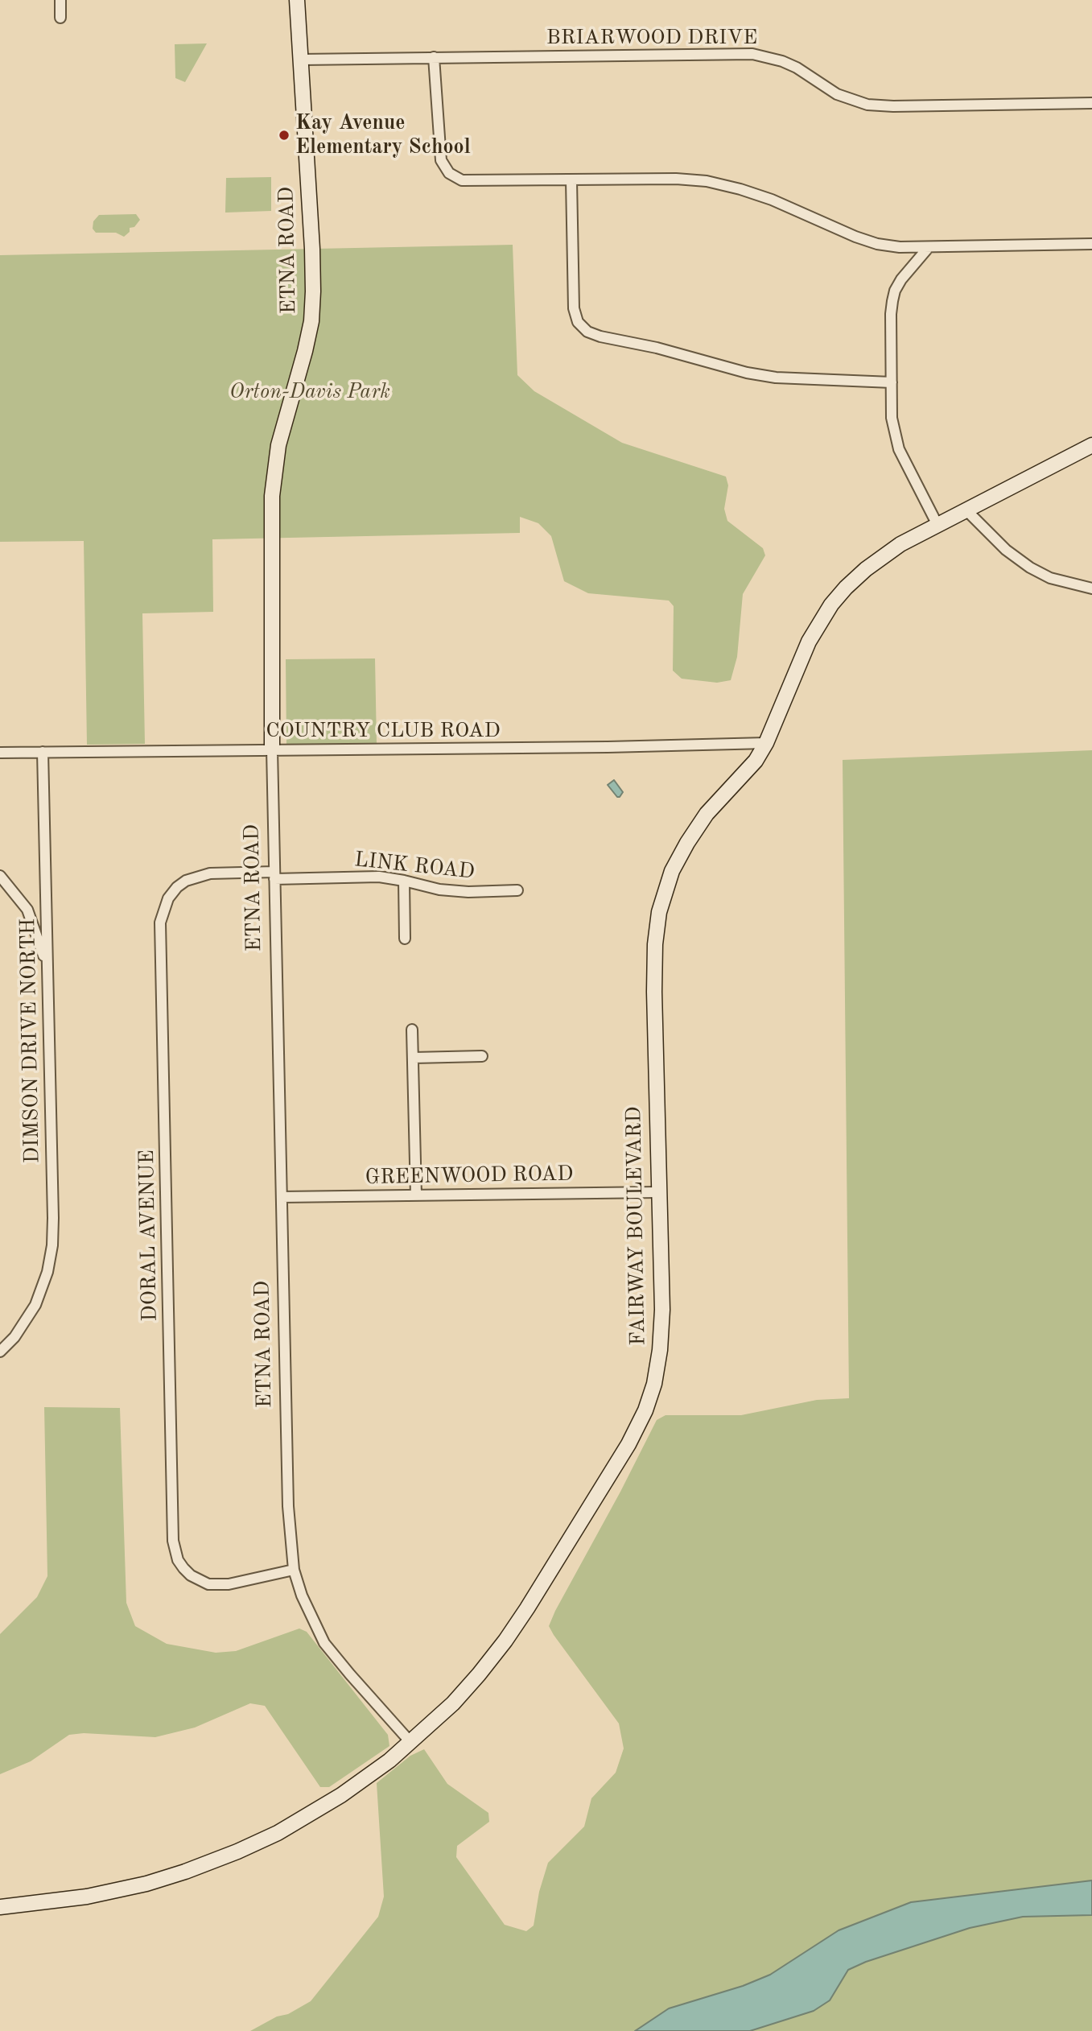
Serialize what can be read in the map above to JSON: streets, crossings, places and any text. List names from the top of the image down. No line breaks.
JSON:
{"streets":{"street":["BRIARWOOD DRIVE","ETNA ROAD","COUNTRY CLUB ROAD","LINK ROAD","DIMSON DRIVE NORTH","GREENWOOD ROAD","FAIRWAY BOULEVARD","DORAL AVENUE"]},"crossings":[["BRIARWOOD DRIVE","ETNA ROAD"],["ETNA ROAD","COUNTRY CLUB ROAD"],["ETNA ROAD","LINK ROAD"],["ETNA ROAD","GREENWOOD ROAD"],["ETNA ROAD","FAIRWAY BOULEVARD"],["ETNA ROAD","DORAL AVENUE"],["COUNTRY CLUB ROAD","DIMSON DRIVE NORTH"],["COUNTRY CLUB ROAD","FAIRWAY BOULEVARD"],["LINK ROAD","DORAL AVENUE"],["GREENWOOD ROAD","FAIRWAY BOULEVARD"]],"parks":["Orton-Davis Park"],"places":["Kay Avenue Elementary School"]}
